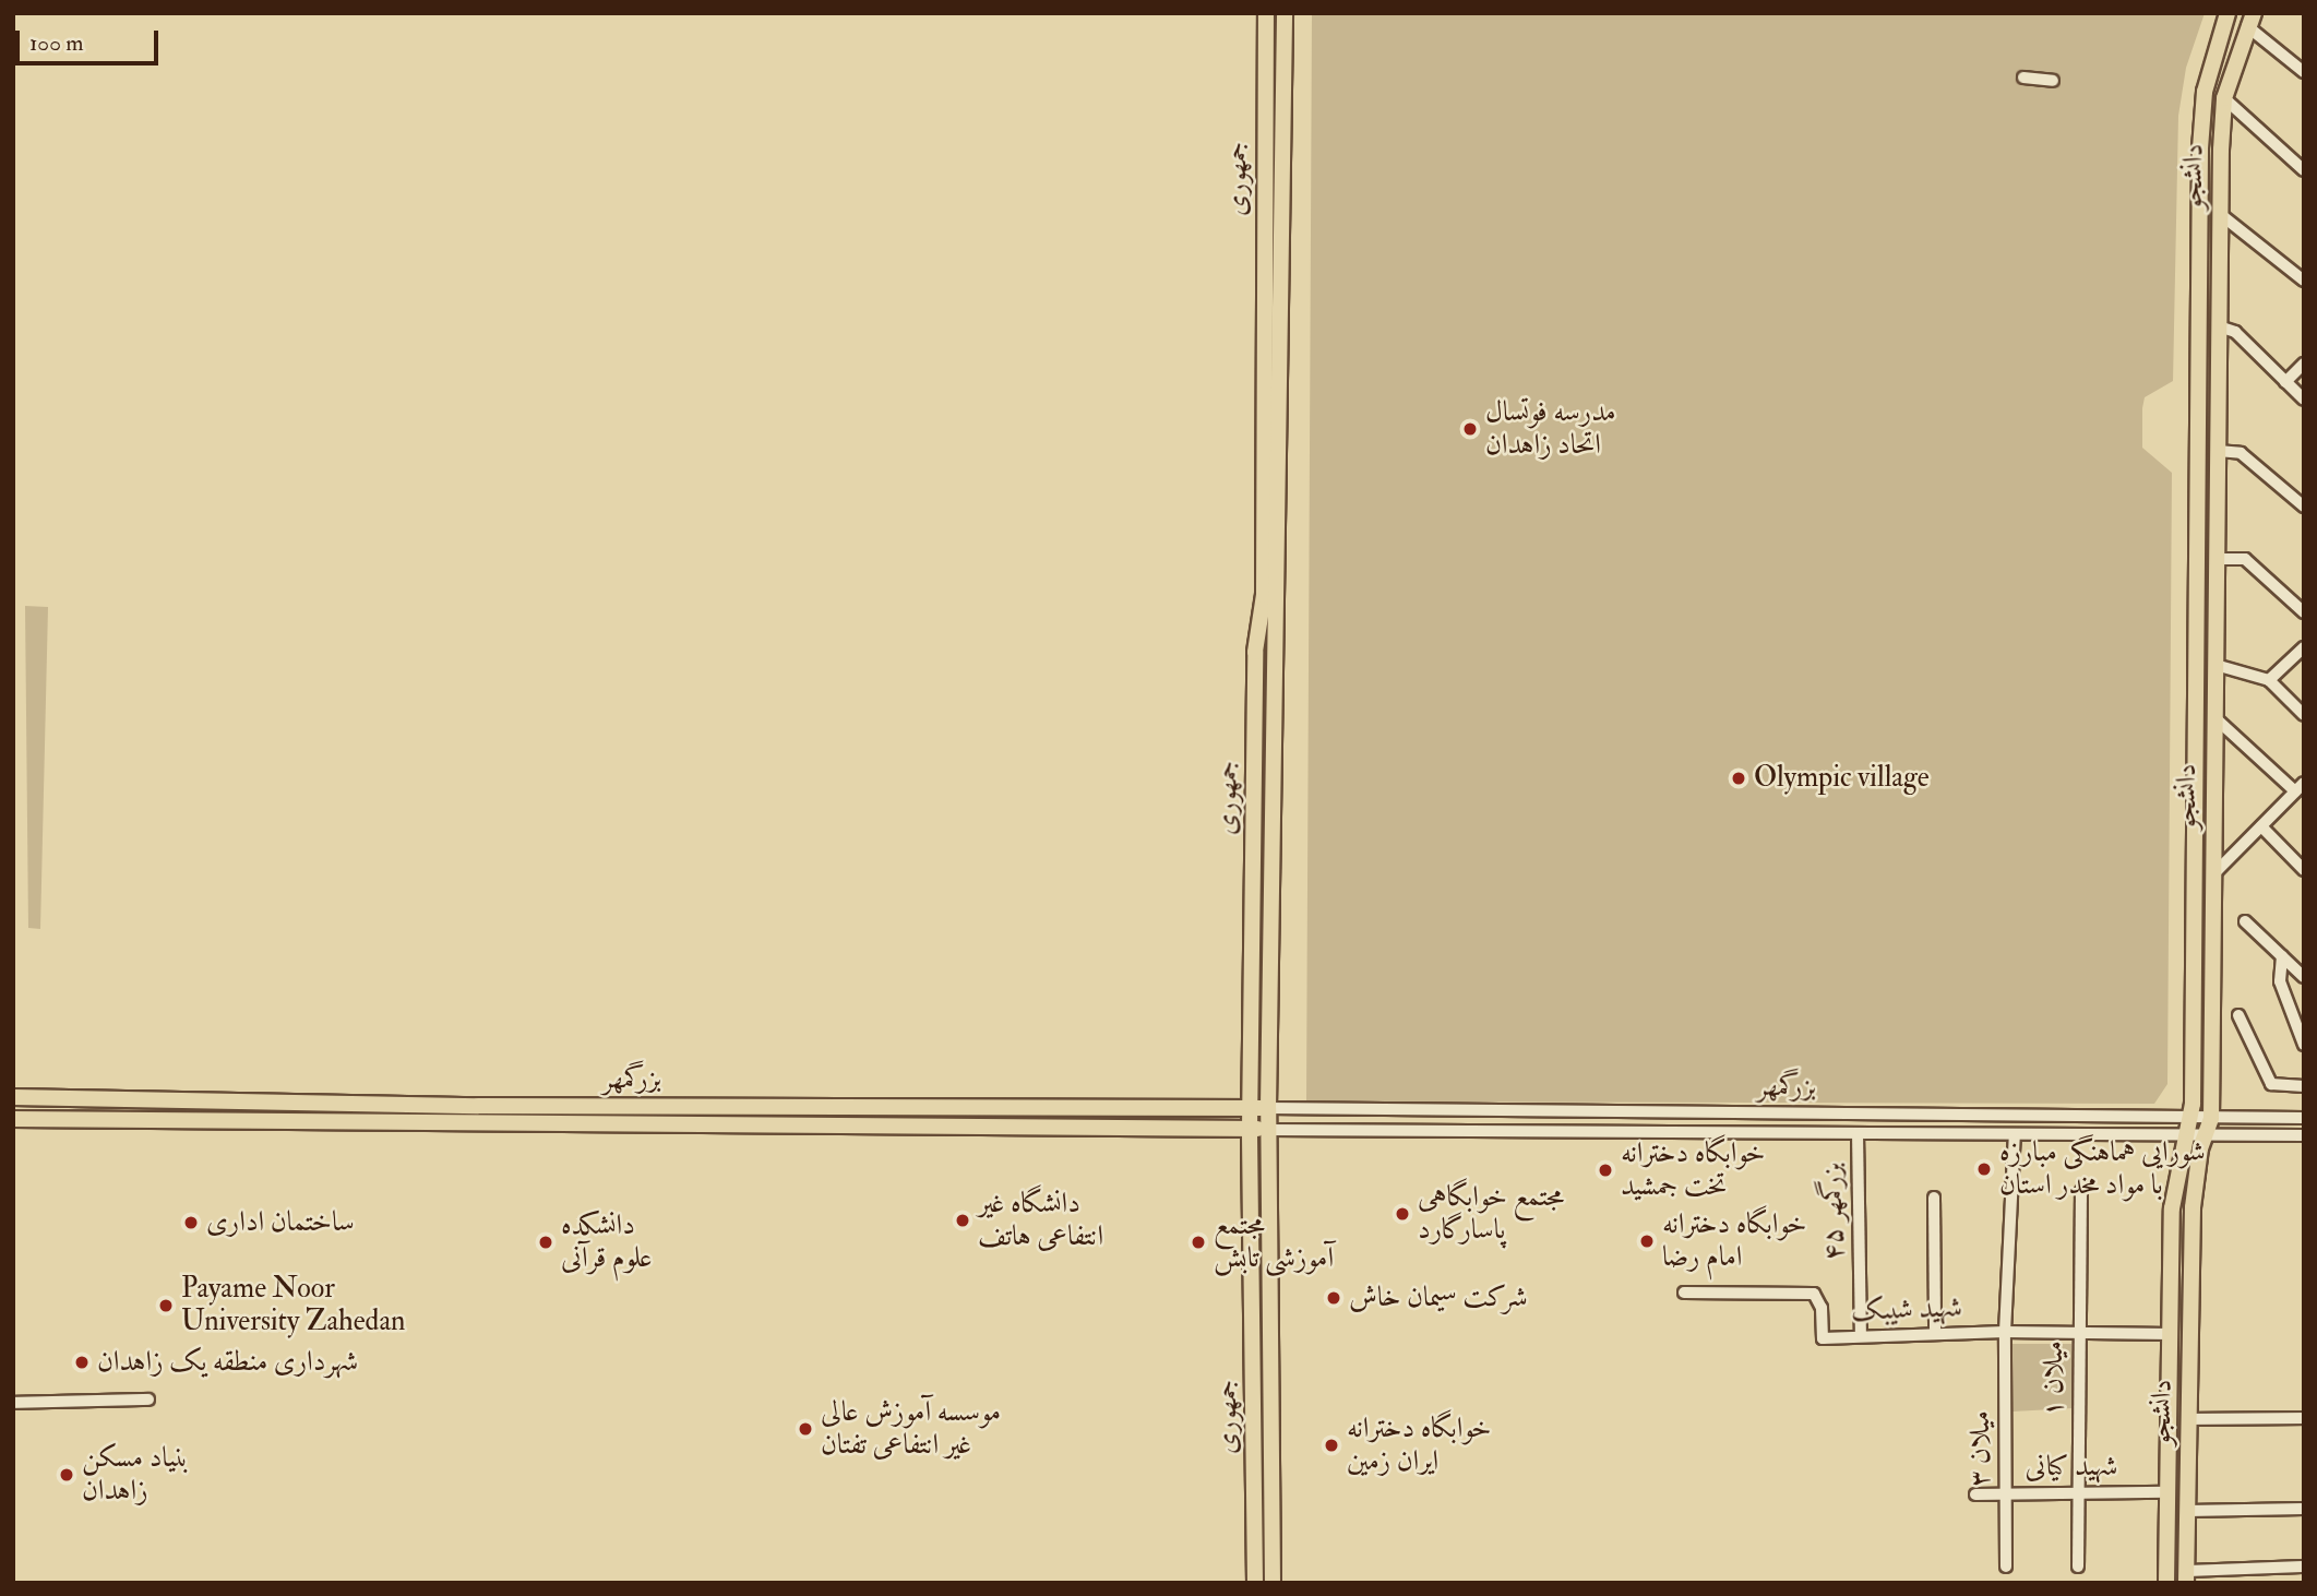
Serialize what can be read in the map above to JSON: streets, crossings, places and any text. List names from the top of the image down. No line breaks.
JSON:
{"streets":{"main road":["دانشجو","جمهوری","بزرگمهر"],"street":["بزرگمهر ۴۵","شهید شیبک","میلان ۱","میلان ۳","شهید کیانی"]},"crossings":[["دانشجو","بزرگمهر"],["دانشجو","شهید شیبک"],["دانشجو","شهید کیانی"],["جمهوری","بزرگمهر"],["بزرگمهر","بزرگمهر ۴۵"],["بزرگمهر","میلان ۳"],["بزرگمهر ۴۵","شهید شیبک"],["شهید شیبک","میلان ۱"],["شهید شیبک","میلان ۳"],["میلان ۱","شهید کیانی"],["میلان ۳","شهید کیانی"]],"places":["مدرسه فوتسال اتحاد زاهدان","Olympic village","شورایی هماهنگی مبارزه با مواد مخدر استان","خوابگاه دخترانه تخت جمشید","مجتمع خوابگاهی پاسارگارد","دانشگاه غیر انتفاعی هاتف","ساختمان اداری","خوابگاه دخترانه امام رضا","دانشکده علوم قرآنی","مجتمع آموزشی تابش","شرکت سیمان خاش","Payame Noor University Zahedan","شهرداری منطقه یک زاهدان","موسسه آموزش عالی غیر انتفاعی تفتان","خوابگاه دخترانه ایران زمین","بنیاد مسکن زاهدان"],"scale_bar":"100 m"}
